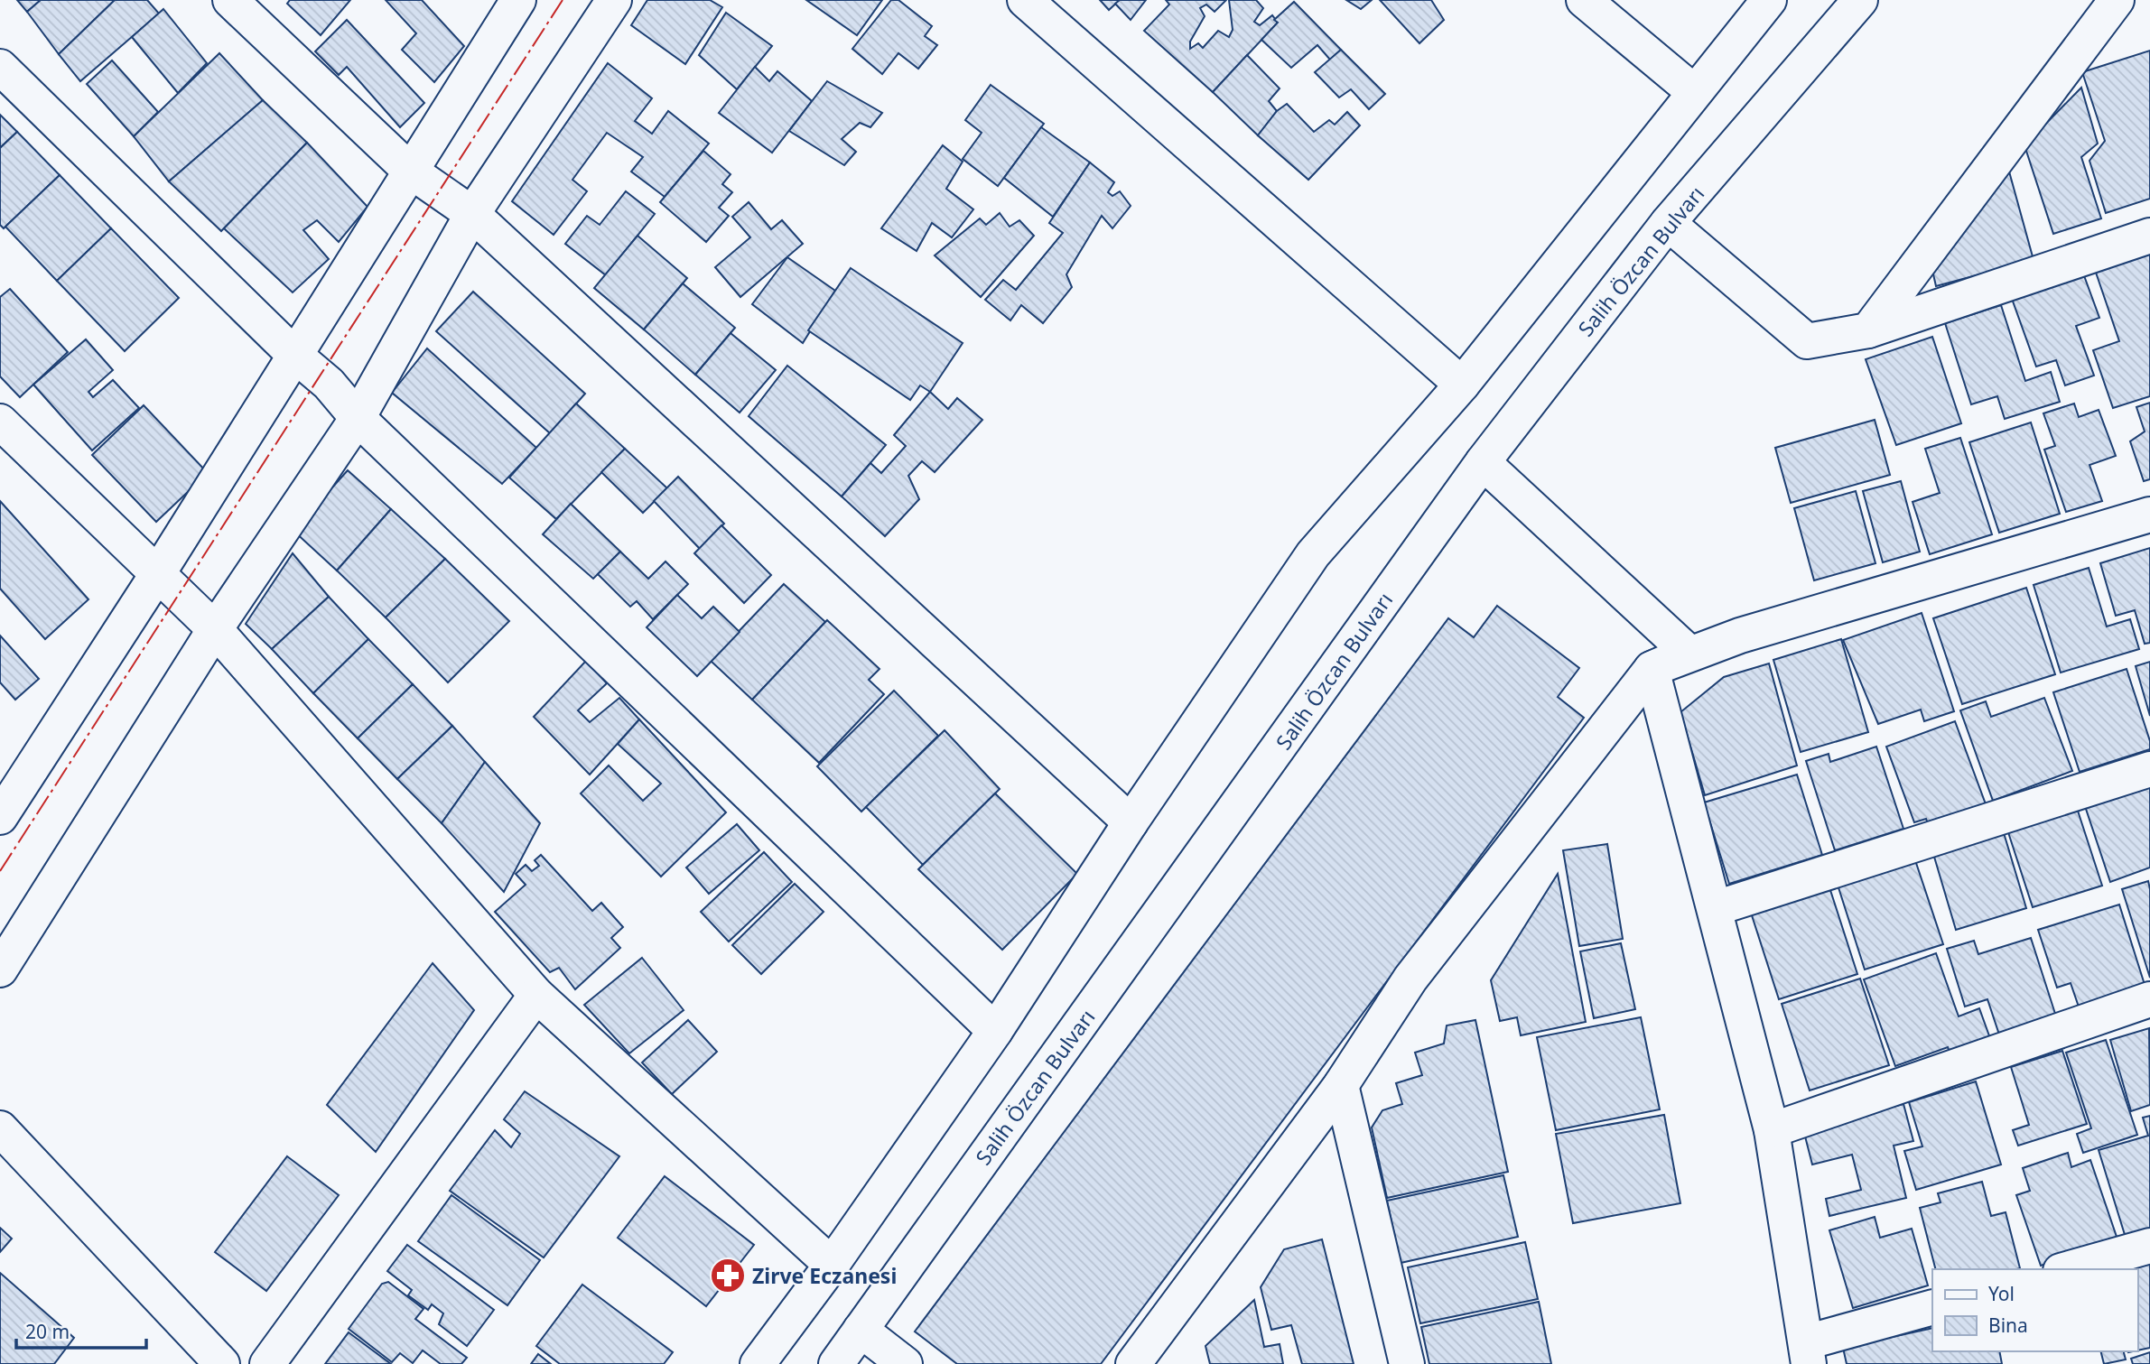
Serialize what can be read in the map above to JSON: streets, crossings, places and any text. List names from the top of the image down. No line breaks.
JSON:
{"streets":{"street":["Salih Özcan Bulvarı"]},"places":{"pharmacy":["Zirve Eczanesi"]},"legend":["Yol","Bina"],"scale_bar":"20 m"}
